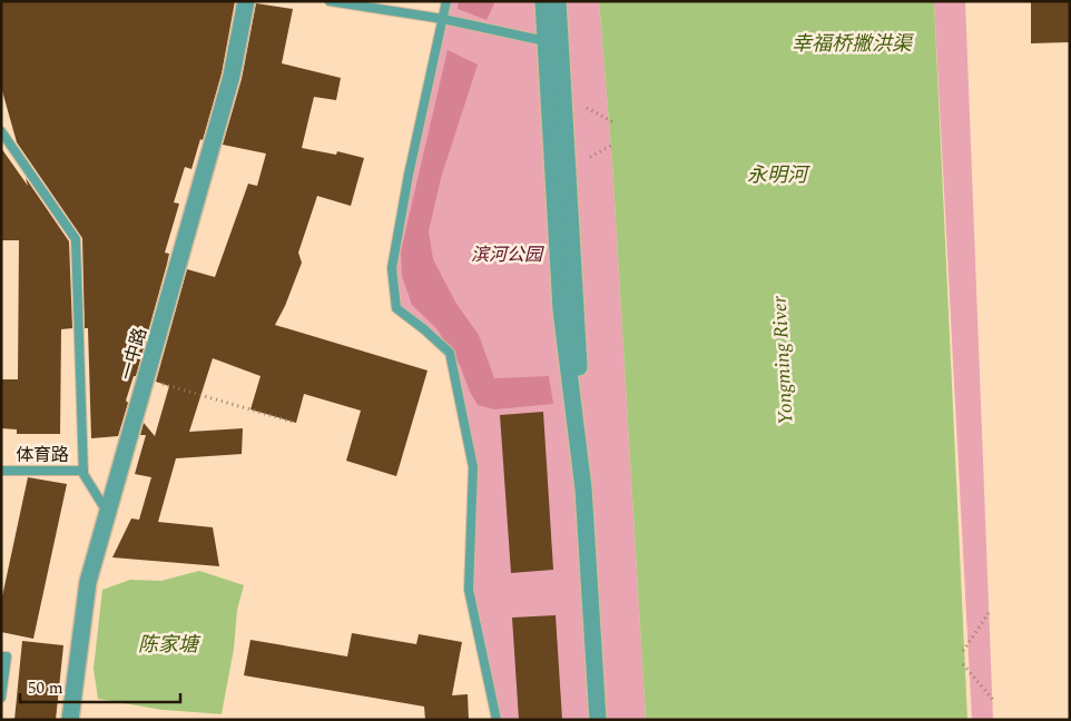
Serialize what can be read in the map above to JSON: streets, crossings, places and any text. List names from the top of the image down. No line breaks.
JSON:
{"streets":{"street":["一中路"],"lane":["体育路"]},"water":["幸福桥撇洪渠","永明河","Yongming River","陈家塘"],"parks":["滨河公园"],"scale_bar":"50 m"}
